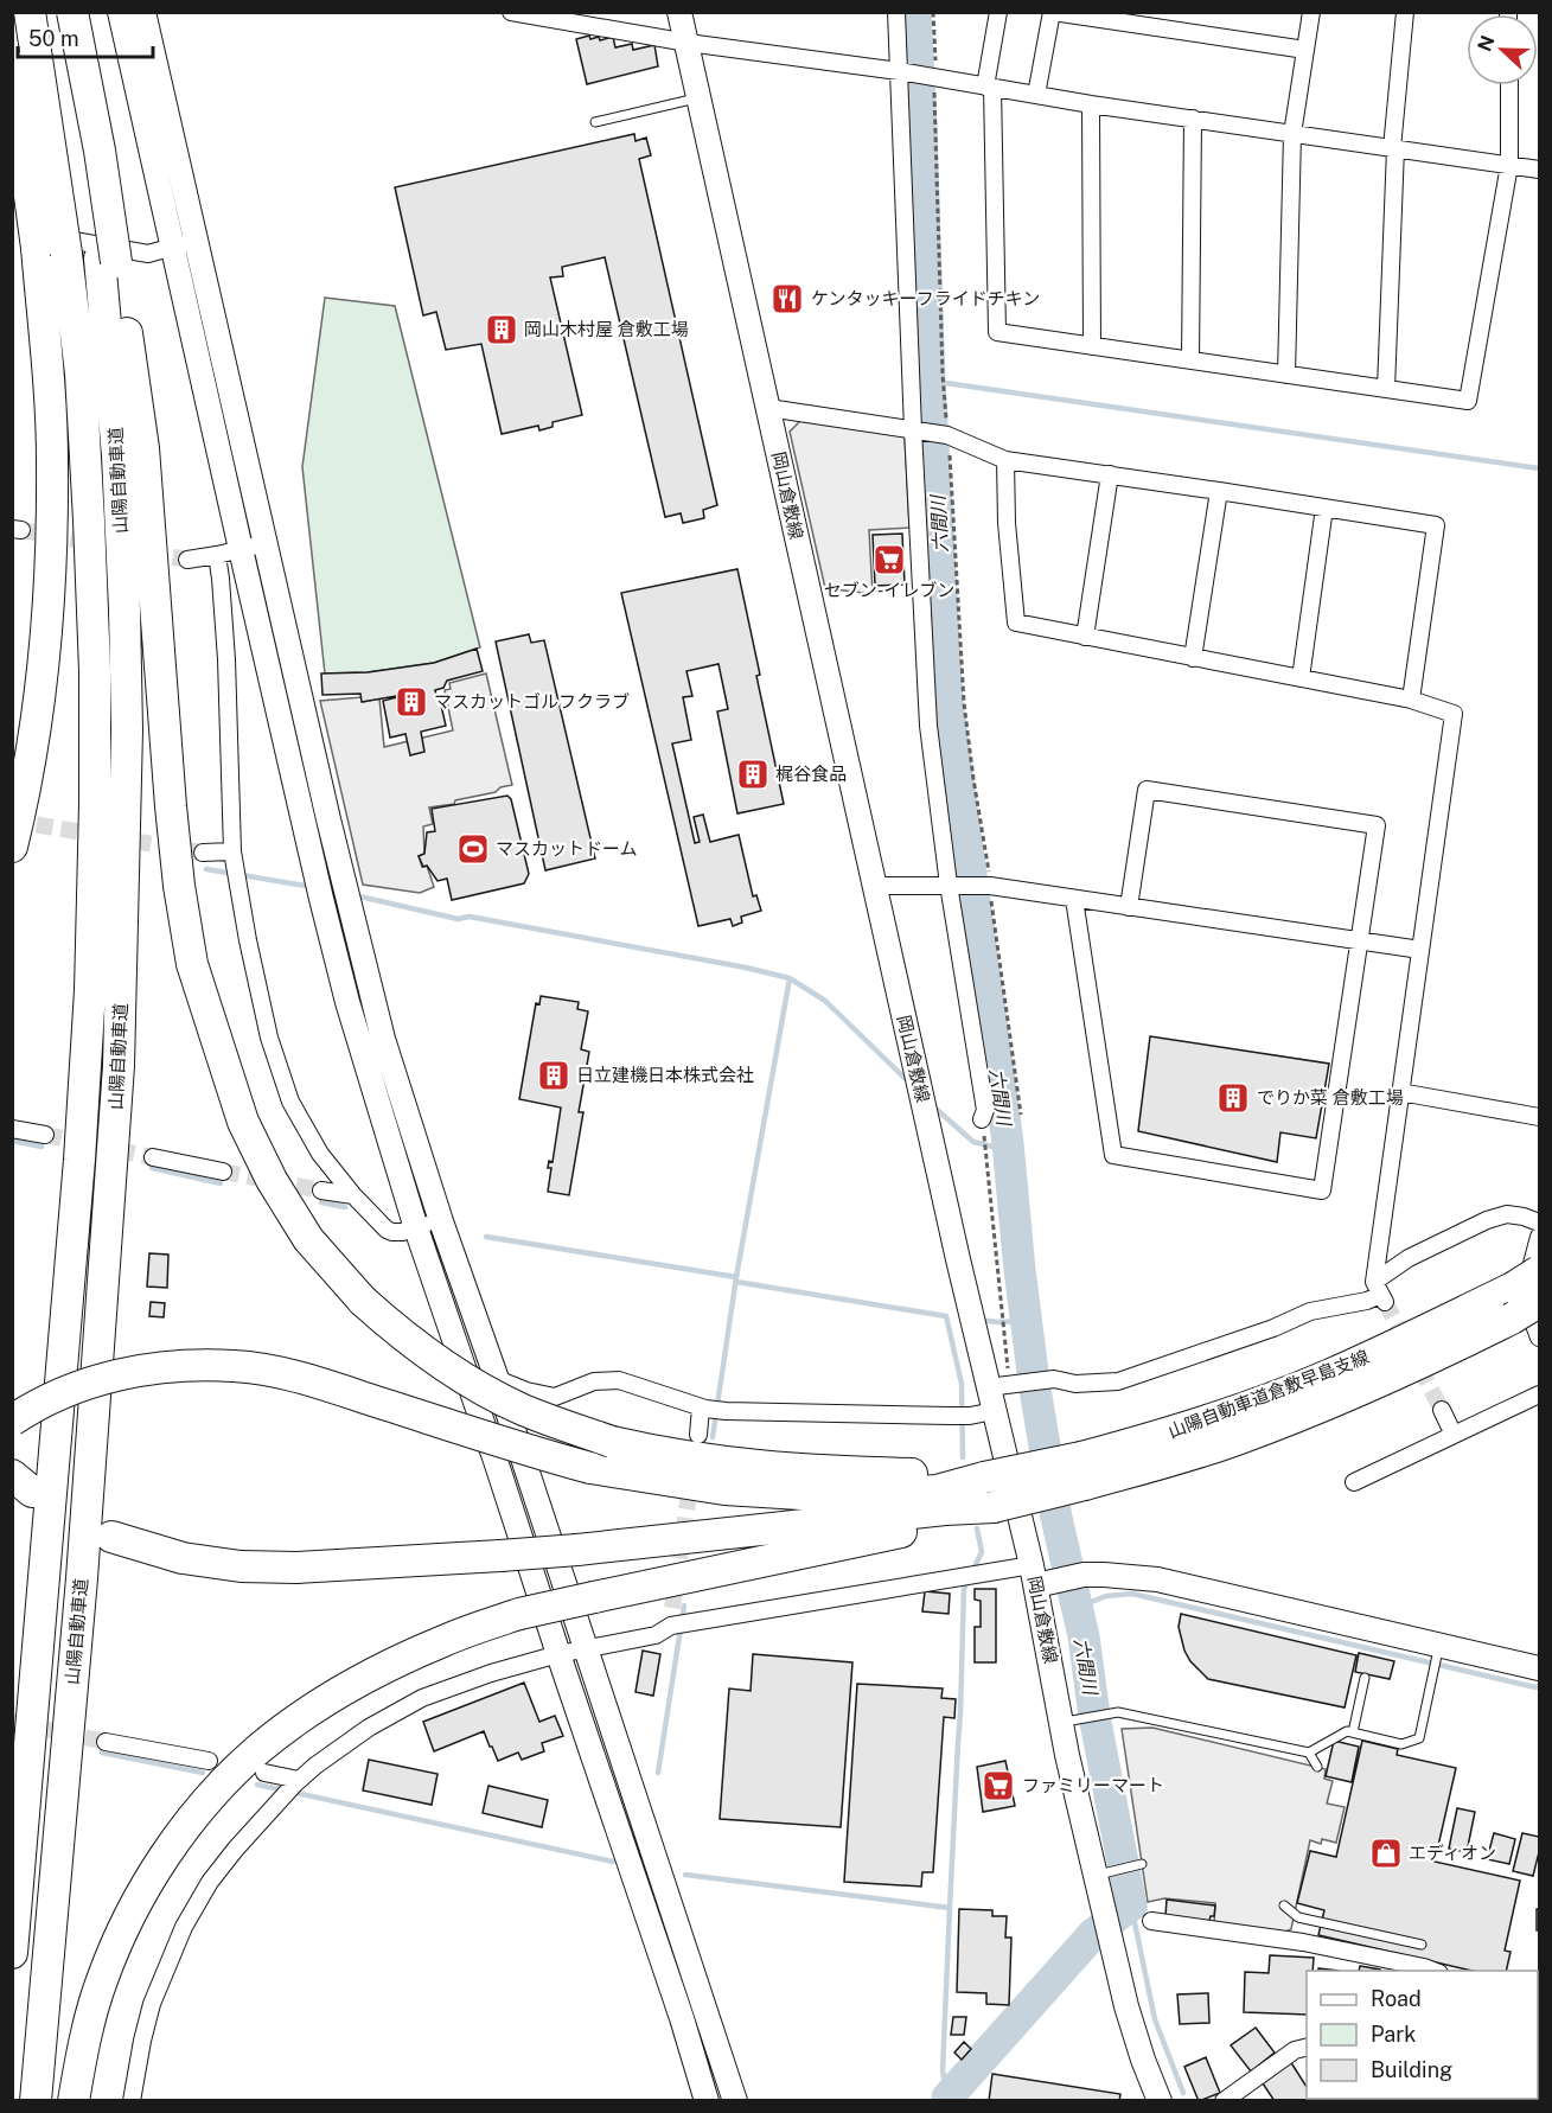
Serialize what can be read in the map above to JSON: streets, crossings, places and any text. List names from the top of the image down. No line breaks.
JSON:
{"streets":{"highway":["山陽自動車道","山陽自動車道倉敷早島支線"],"street":["岡山倉敷線"]},"water":["六間川"],"places":{"restaurant":["ケンタッキーフライドチキン"],"building":["岡山木村屋 倉敷工場","マスカットゴルフクラブ","梶谷食品","日立建機日本株式会社","でりか菜 倉敷工場"],"supermarket":["セブン-イレブン","ファミリーマート"],"sports":["マスカットドーム"],"shop":["エディオン"]},"legend":["Road","Park","Building"],"scale_bar":"50 m","north":"left"}
